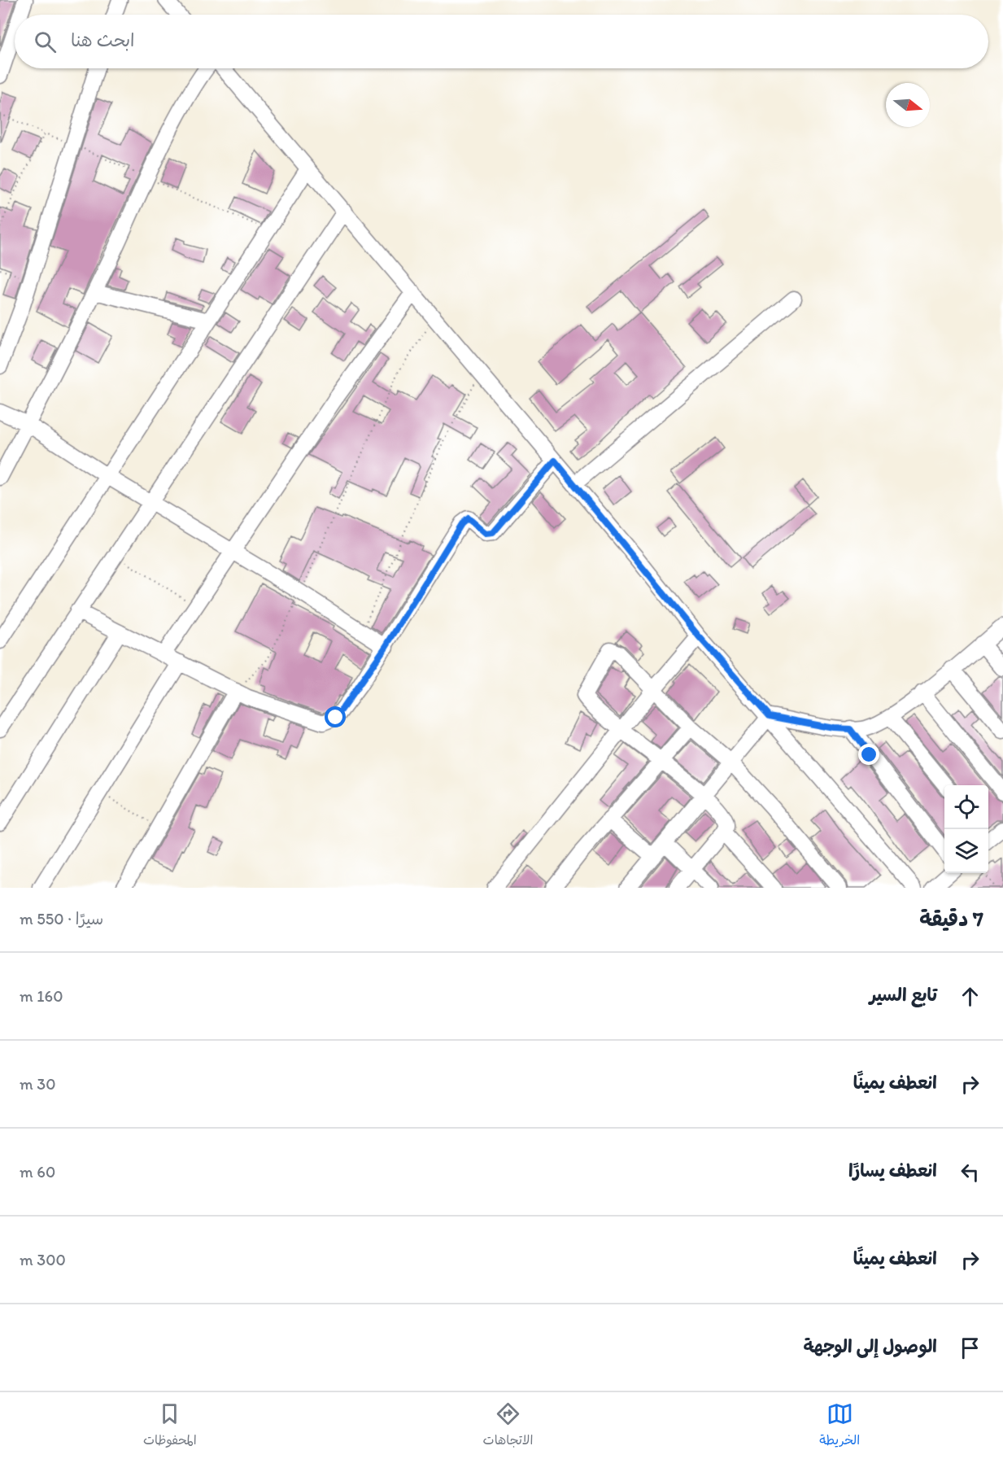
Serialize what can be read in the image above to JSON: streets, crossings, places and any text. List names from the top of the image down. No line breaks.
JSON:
{"north":"right","page":{"search":"ابحث هنا","heading":["7 دقيقة","سيرًا · 550 m"],"list":[["تابع السير","160 m"],["انعطف يمينًا","30 m"],["انعطف يسارًا","60 m"],["انعطف يمينًا","300 m"],"الوصول إلى الوجهة"],"nav":["الخريطة","الاتجاهات","المحفوظات"]}}
